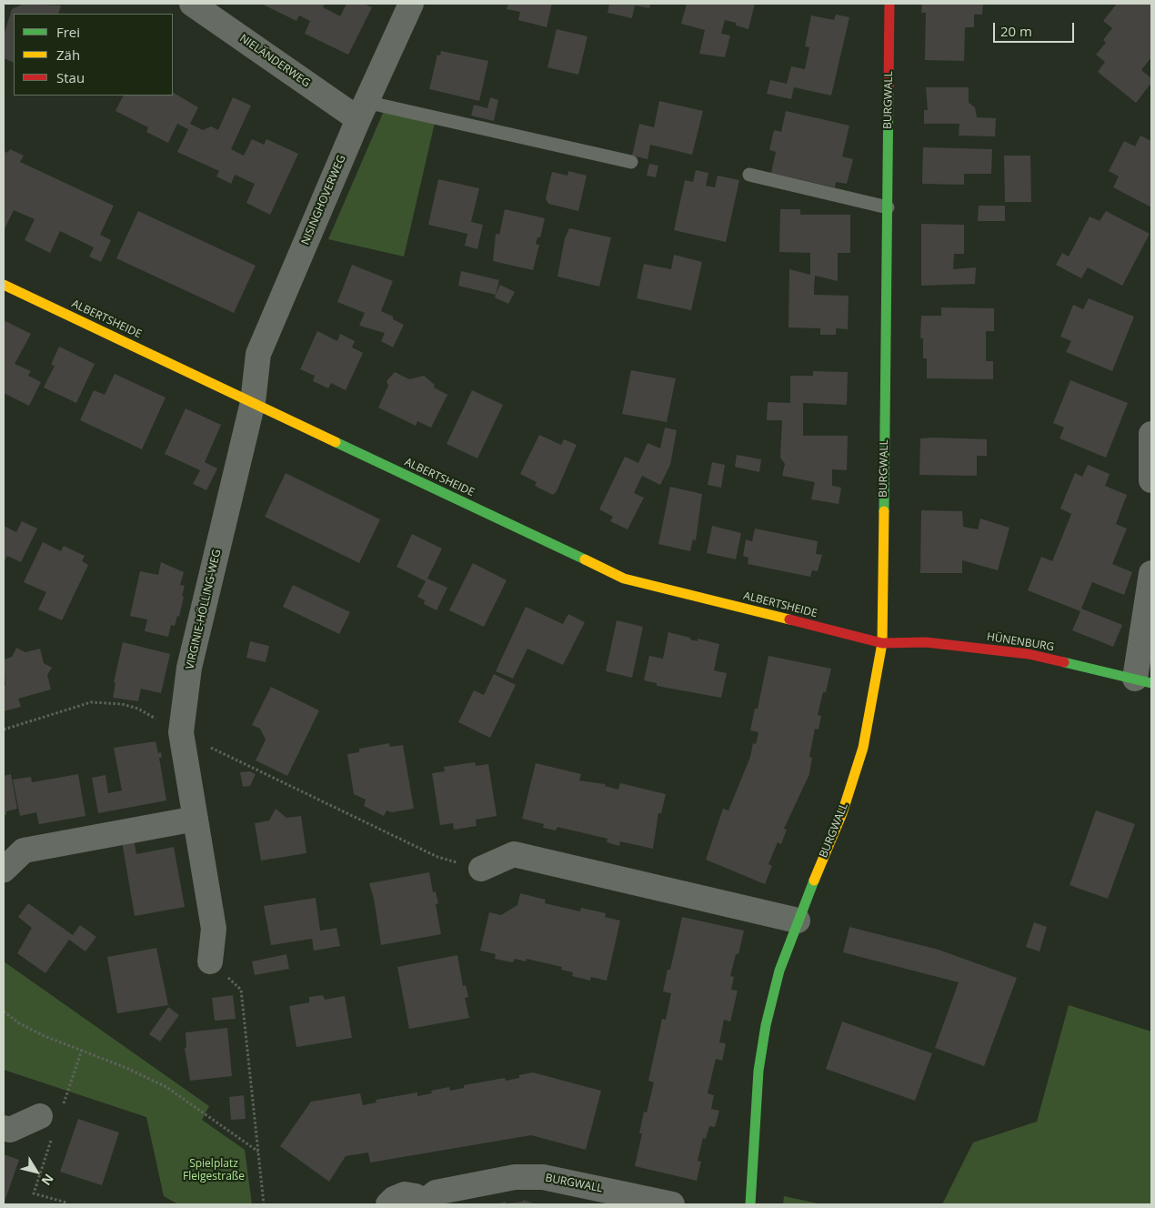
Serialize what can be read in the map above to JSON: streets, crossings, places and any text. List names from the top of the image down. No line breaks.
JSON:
{"streets":{"street":["NIELÄNDERWEG","BURGWALL","NISINGHOVERWEG","ALBERTSHEIDE","VIRGINIE-HÖLLING-WEG","HÜNENBURG"]},"crossings":[["NIELÄNDERWEG","NISINGHOVERWEG"],["BURGWALL","ALBERTSHEIDE"],["BURGWALL","HÜNENBURG"],["NISINGHOVERWEG","ALBERTSHEIDE"],["NISINGHOVERWEG","VIRGINIE-HÖLLING-WEG"],["ALBERTSHEIDE","VIRGINIE-HÖLLING-WEG"],["ALBERTSHEIDE","HÜNENBURG"]],"parks":["Spielplatz Fleigestraße"],"legend":["Frei","Zäh","Stau"],"scale_bar":"20 m","north":"bottom right"}
